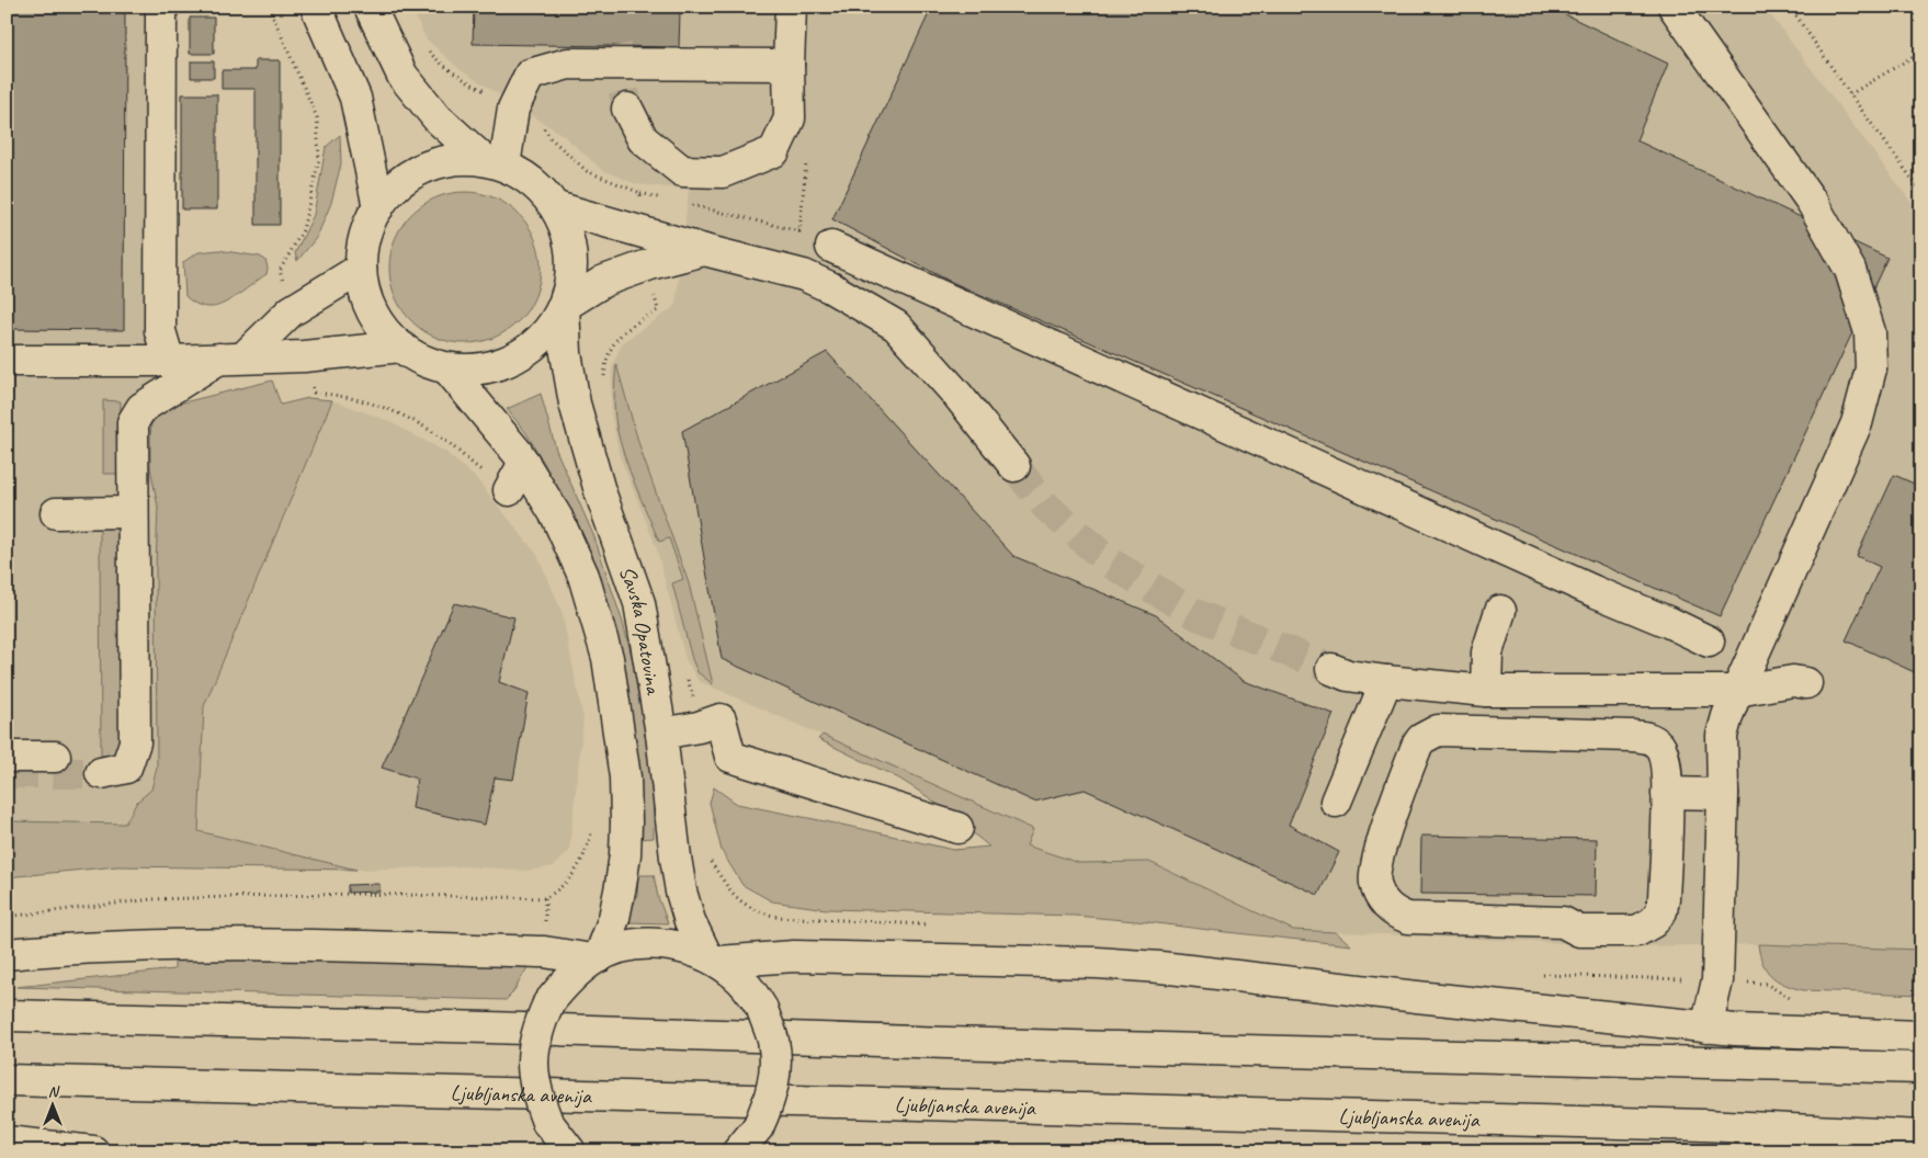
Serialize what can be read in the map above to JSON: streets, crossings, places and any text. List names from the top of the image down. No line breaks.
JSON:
{"streets":{"main road":["Savska Opatovina","Ljubljanska avenija"]},"north":"top"}
